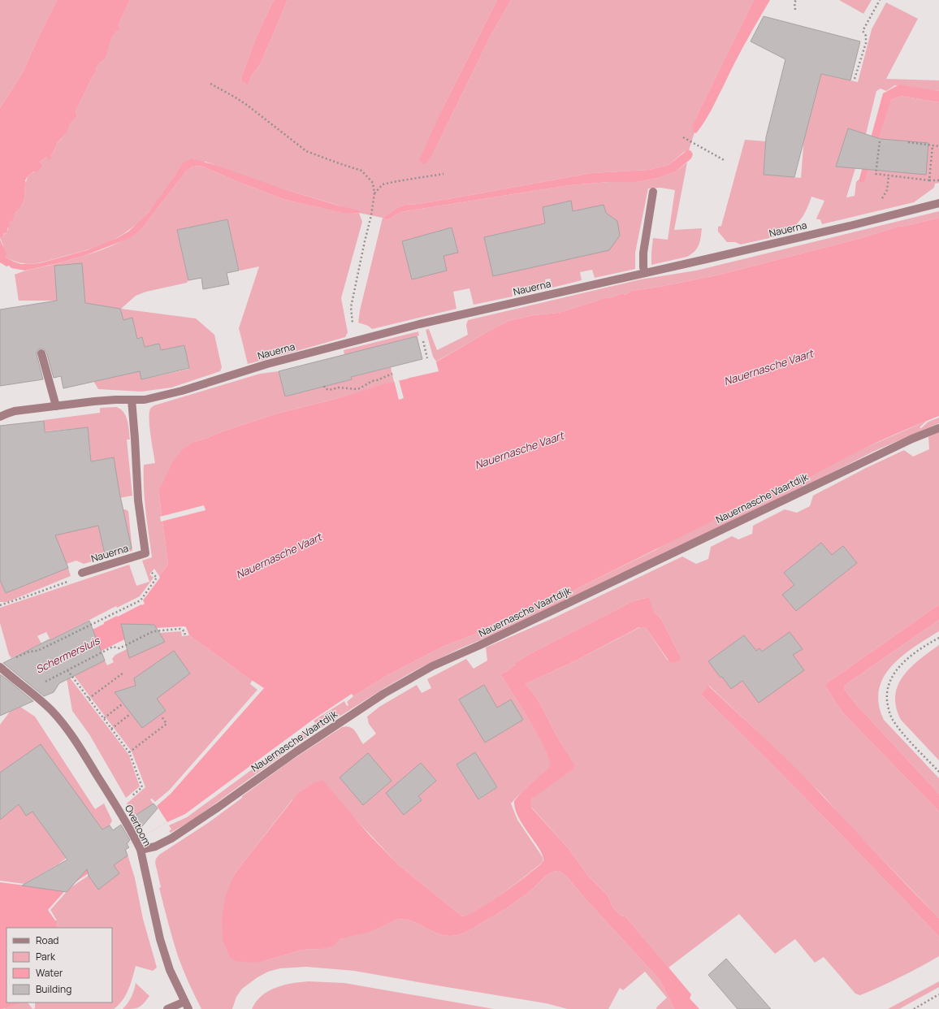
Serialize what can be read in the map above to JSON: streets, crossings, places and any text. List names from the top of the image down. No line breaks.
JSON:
{"streets":{"street":["Nauerna","Nauernasche Vaartdijk","Overtoom"]},"crossings":[["Nauernasche Vaartdijk","Overtoom"]],"water":["Nauernasche Vaart","Schermersluis"],"legend":["Road","Park","Water","Building"]}
